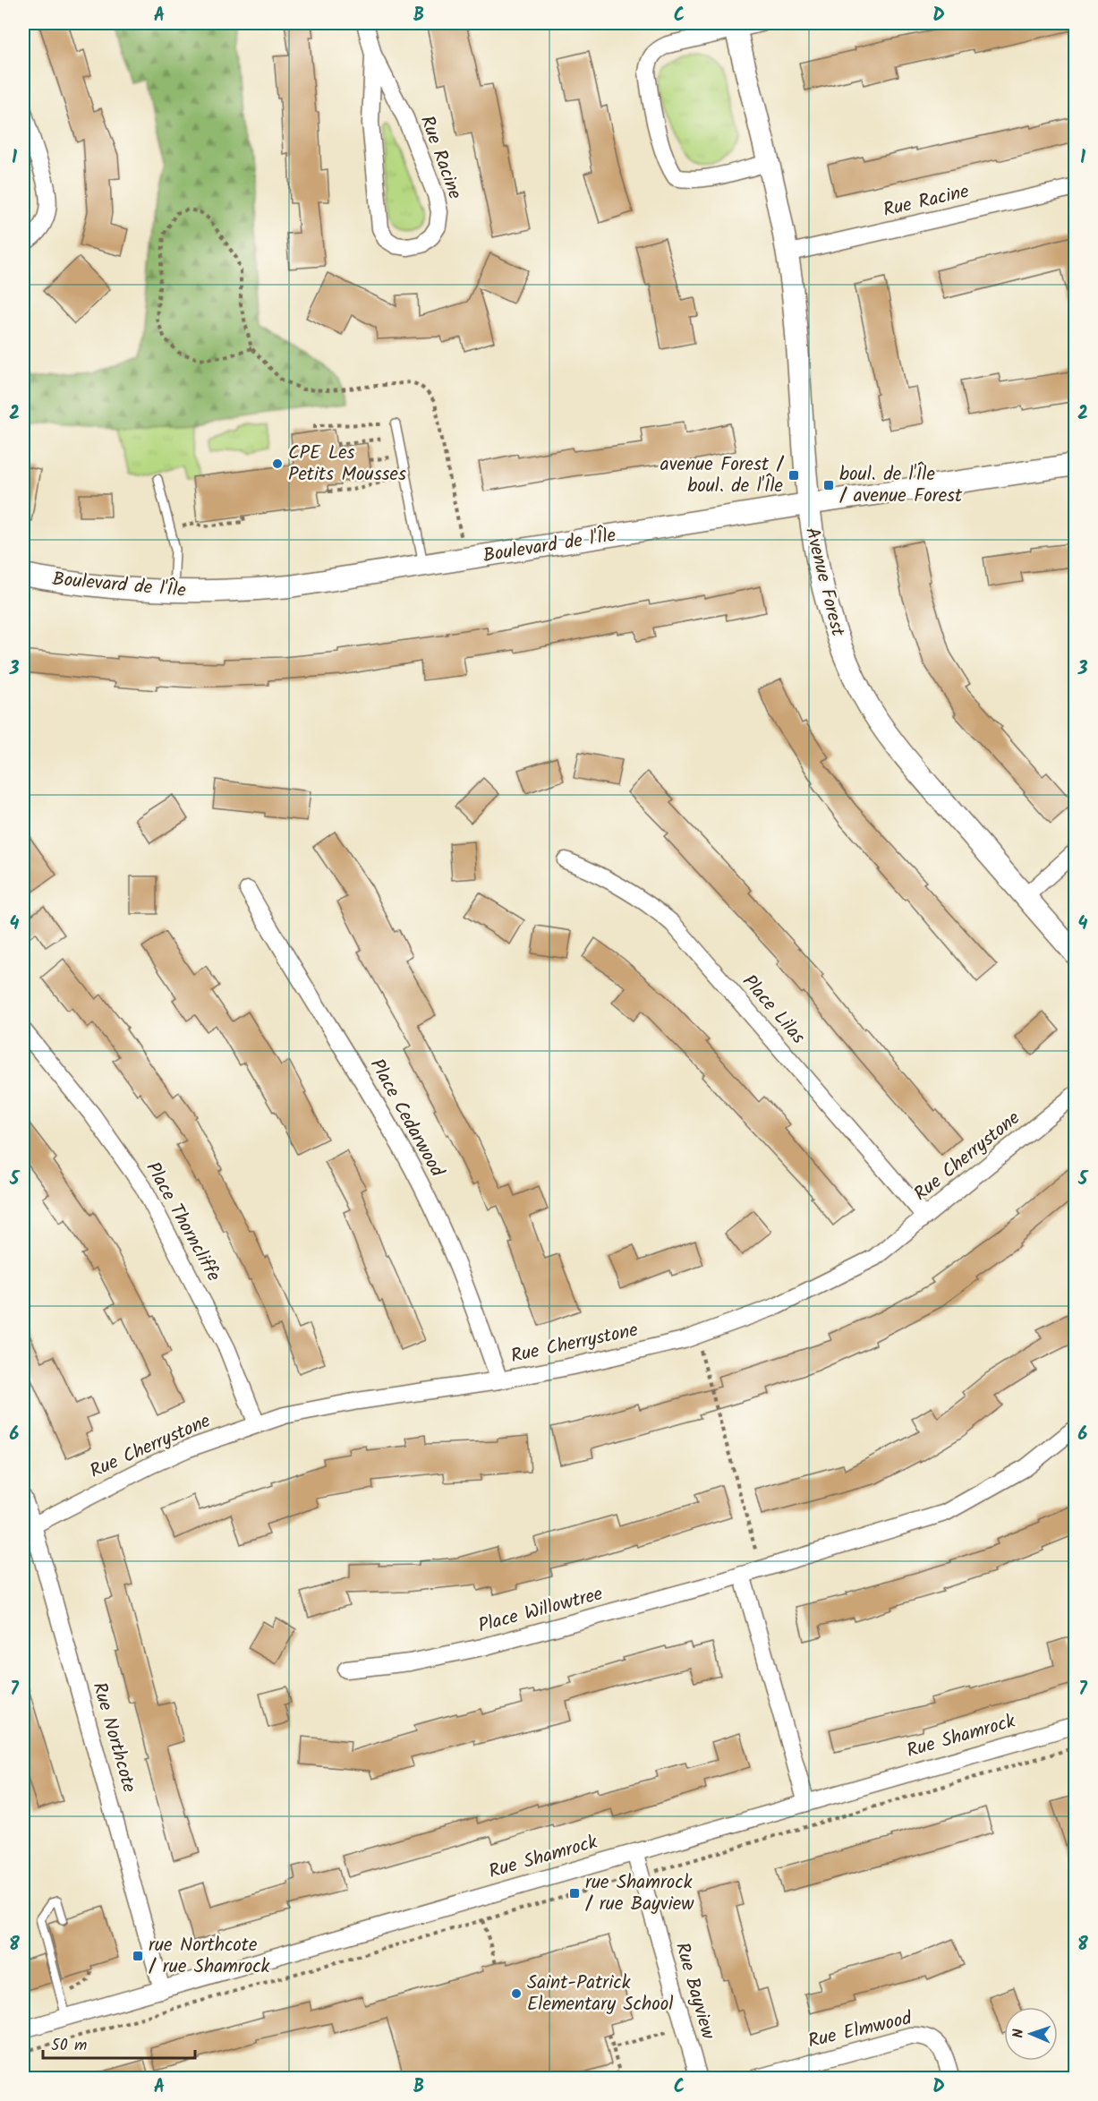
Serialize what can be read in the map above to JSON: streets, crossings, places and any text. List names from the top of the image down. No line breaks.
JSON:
{"streets":{"street":["Rue Racine","Boulevard de l'Île","Avenue Forest","Place Lilas","Place Cedarwood","Rue Cherrystone","Place Thorncliffe","Place Willowtree","Rue Shamrock","Rue Northcote","Rue Bayview","Rue Elmwood"]},"crossings":[["Rue Racine","Avenue Forest"],["Boulevard de l'Île","Avenue Forest"],["Place Lilas","Rue Cherrystone"],["Place Cedarwood","Rue Cherrystone"],["Rue Cherrystone","Place Thorncliffe"],["Rue Cherrystone","Rue Northcote"],["Rue Shamrock","Rue Northcote"],["Rue Shamrock","Rue Bayview"]],"places":{"other":["CPE Les Petits Mousses","Saint-Patrick Elementary School"],"transit":["avenue Forest / boul. de l'Île","boul. de l'Île / avenue Forest","rue Shamrock / rue Bayview","rue Northcote / rue Shamrock"]},"scale_bar":"50 m","north":"left","grid":{"columns":["A","B","C","D"],"rows":["1","2","3","4","5","6","7","8"]}}
